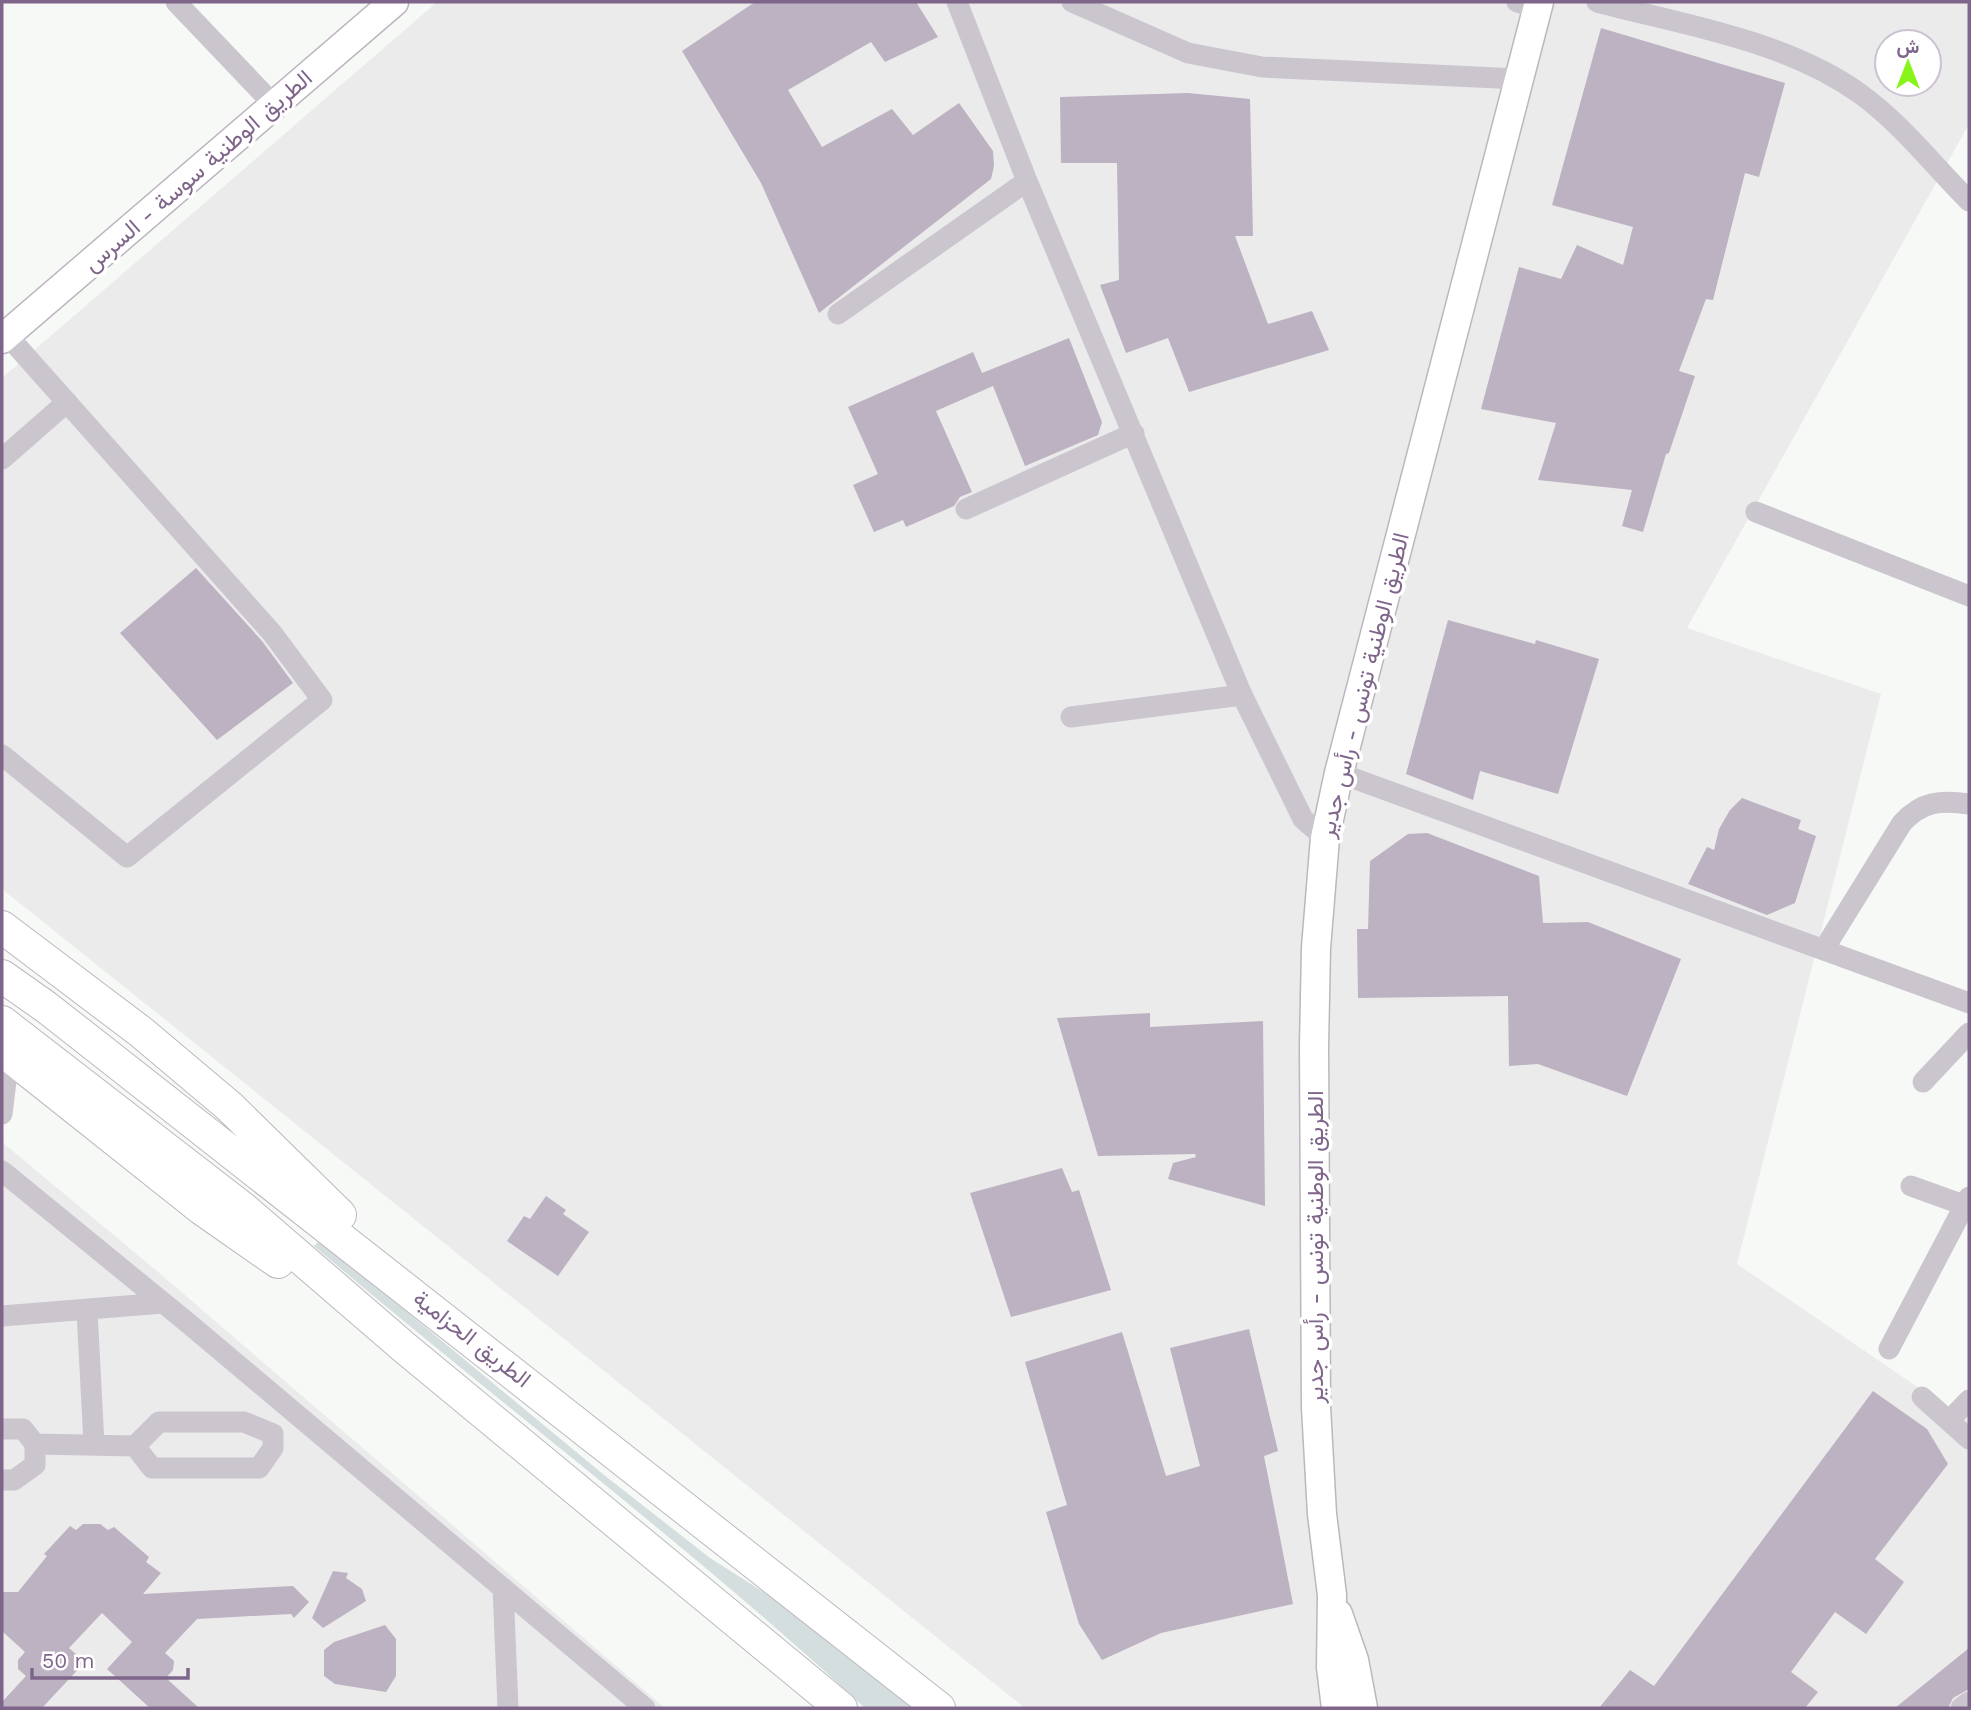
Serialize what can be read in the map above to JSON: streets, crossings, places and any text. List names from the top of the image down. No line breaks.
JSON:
{"streets":{"highway":["الطريق الحزامية"],"main road":["الطريق الوطنية سوسة - السرس","الطريق الوطنية تونس - رأس جدير"]},"scale_bar":"50 m","north":"top"}
